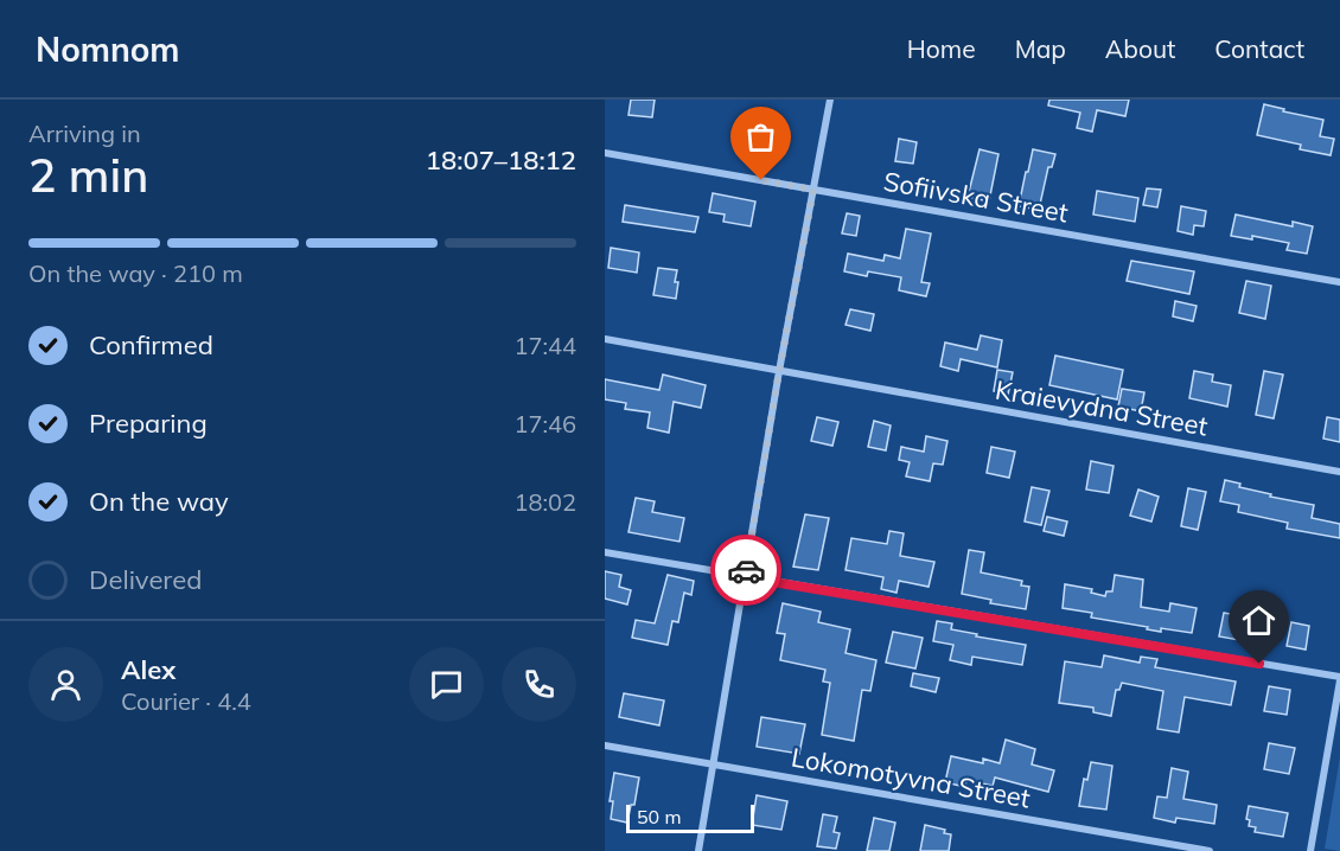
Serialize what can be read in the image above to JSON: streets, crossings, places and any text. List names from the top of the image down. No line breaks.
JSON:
{"streets":{"street":["Sofiivska Street","Kraievydna Street","Lokomotyvna Street"]},"scale_bar":"50 m","page":{"header":"Nomnom","nav":["Home","Map","About","Contact"],"heading":["2 min","Arriving in","18:07–18:12"],"panel":["Alex","Courier · 4.4"],"bar":"On the way · 210 m","list":[["Confirmed","17:44"],["Preparing","17:46"],["On the way","18:02"],"Delivered"],"scale":"50 m"}}
